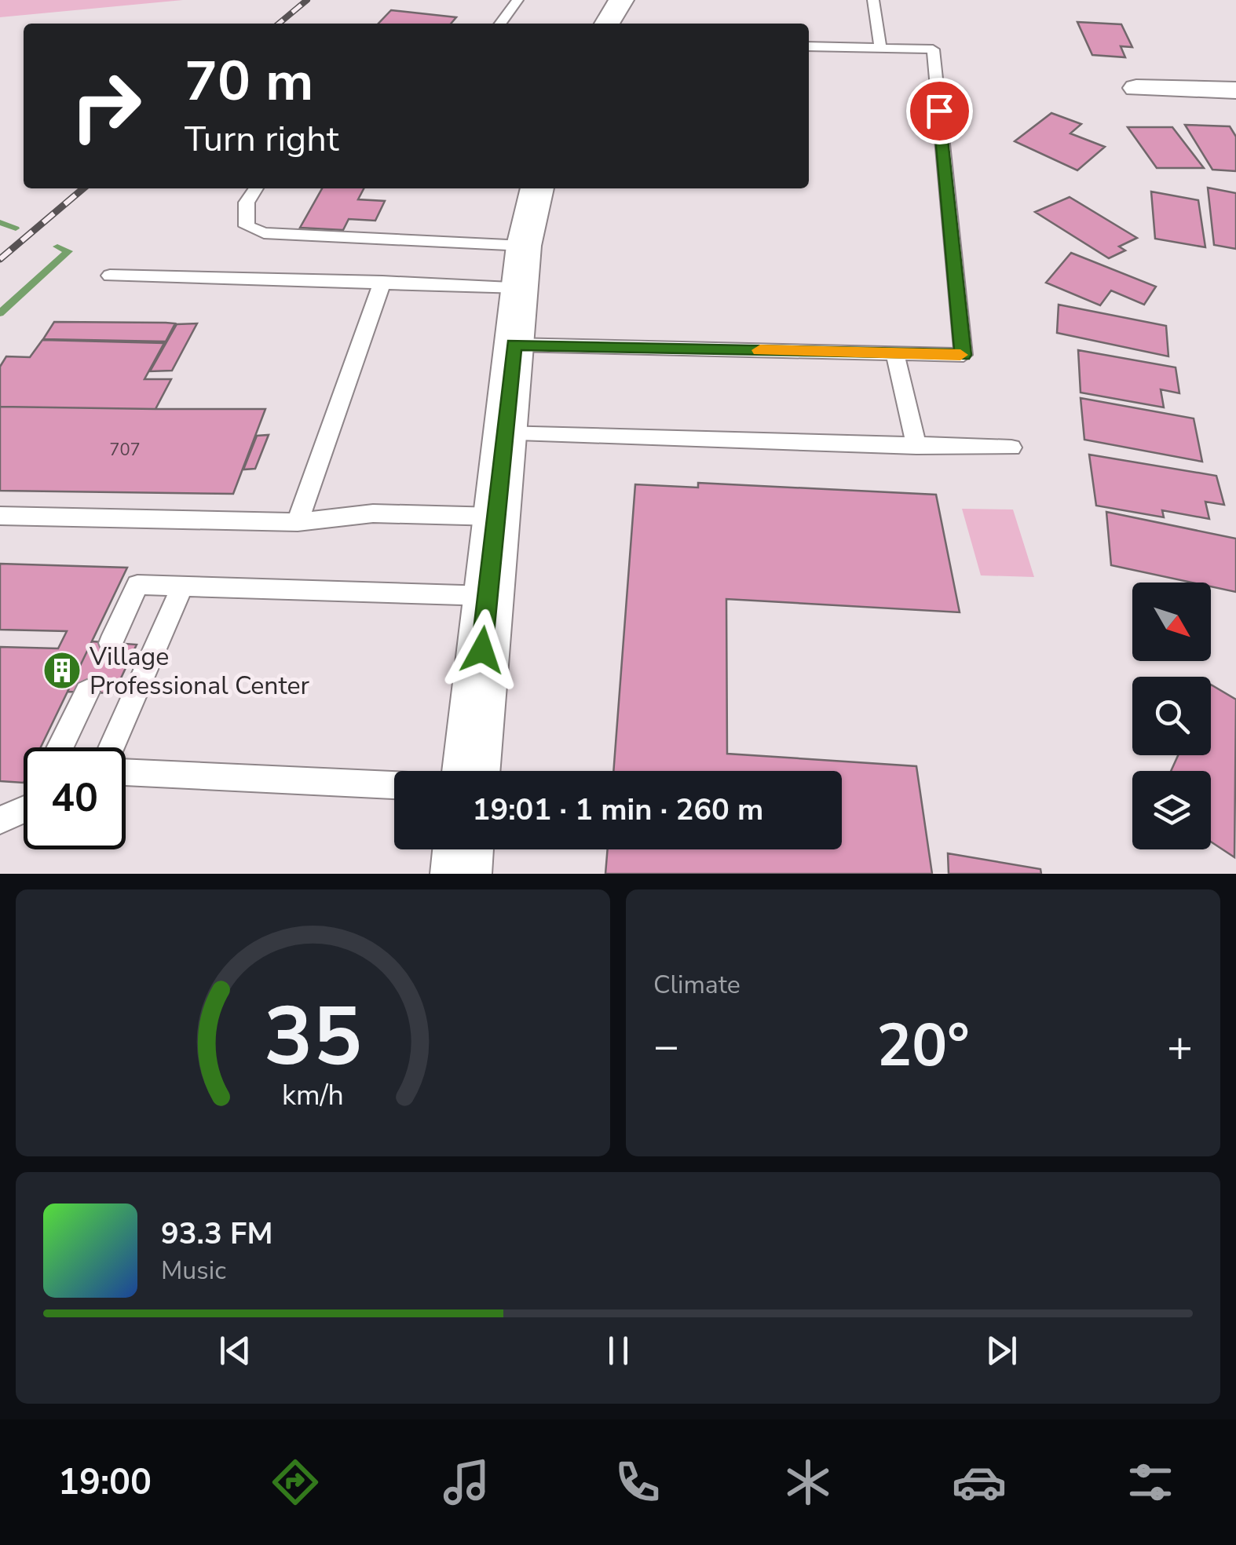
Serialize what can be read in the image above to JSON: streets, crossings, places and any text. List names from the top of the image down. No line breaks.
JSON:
{"places":{"building":["Village Professional Center"]},"house_numbers":["707"],"north":"bottom right","page":{"turn":["70 m","Turn right"],"limit":"40","trip":"19:01 · 1 min · 260 m","tile":"Climate","heat":["−","20°","+"],"song":["93.3 FM","Music"],"tabs":"19:00","gauge":["35","km/h"]}}
